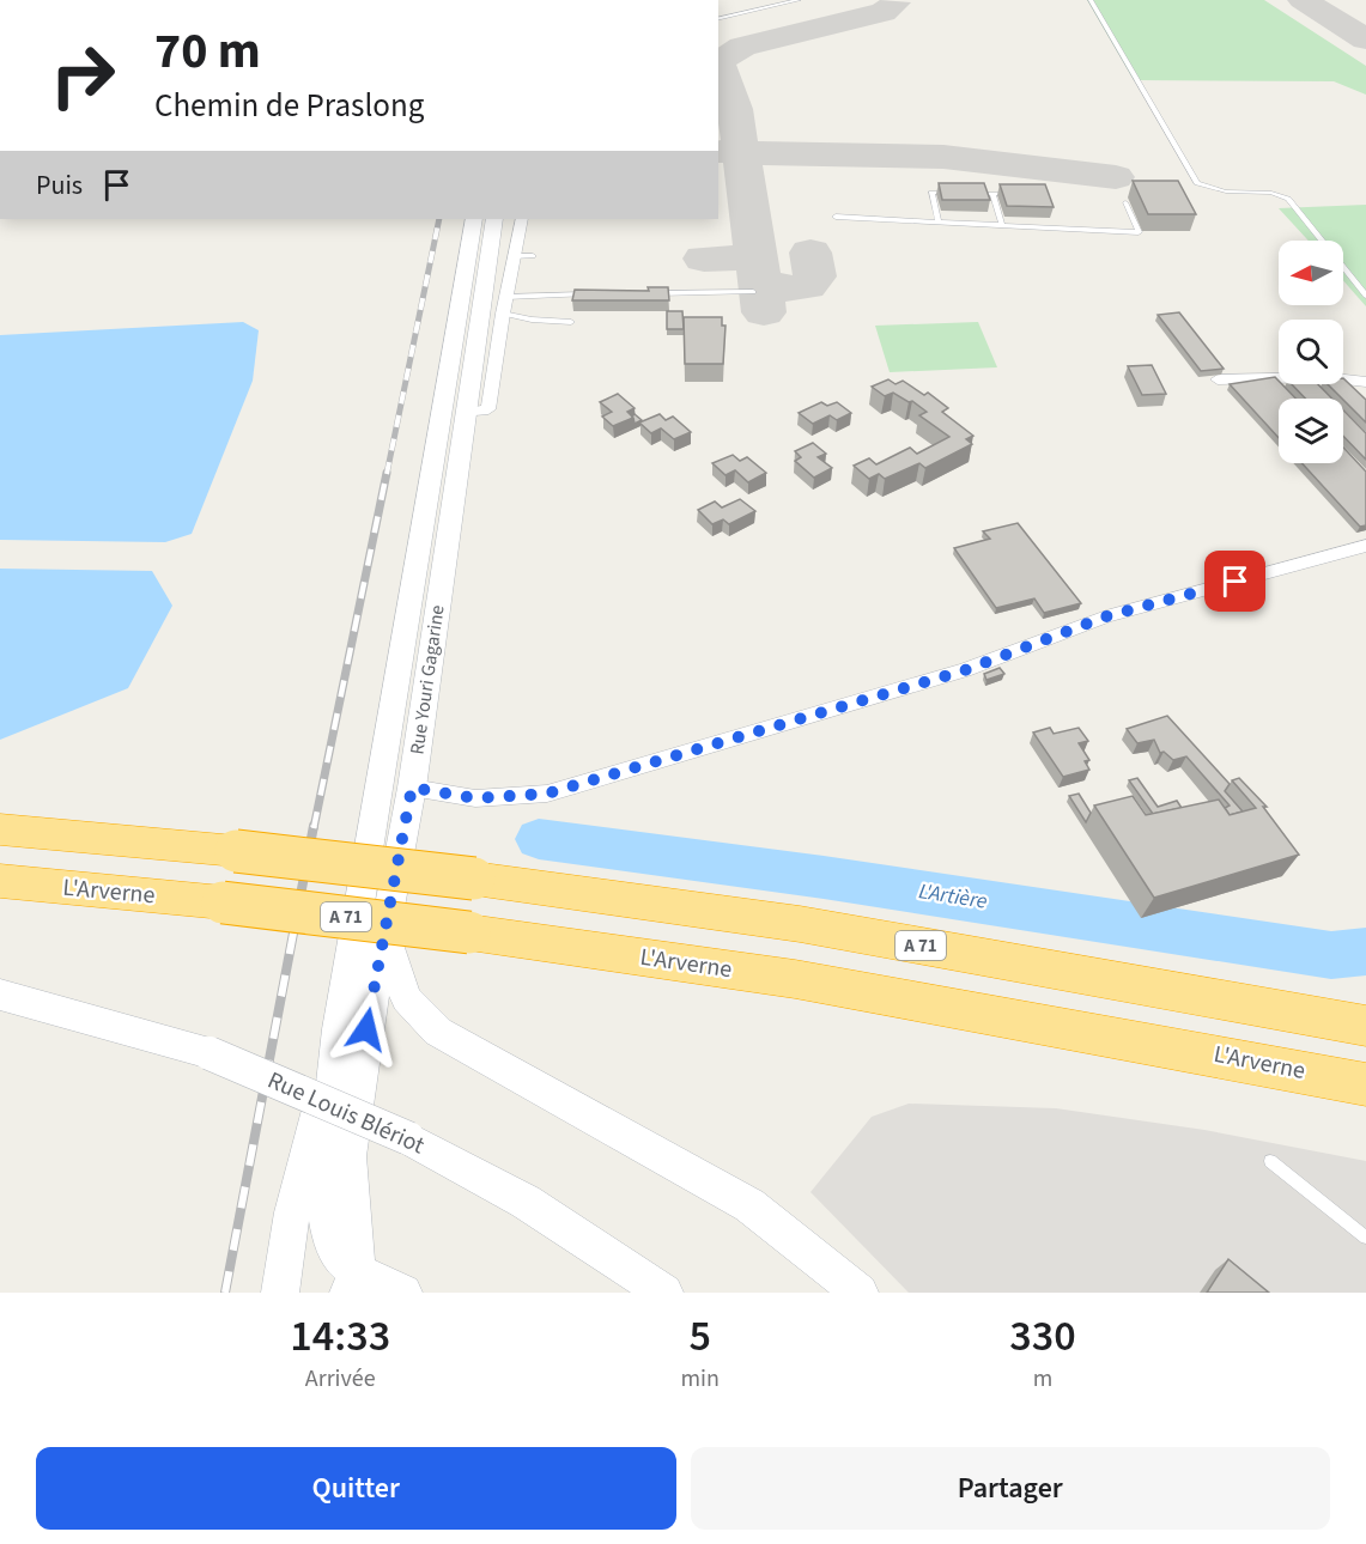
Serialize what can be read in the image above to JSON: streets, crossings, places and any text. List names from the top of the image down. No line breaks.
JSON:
{"streets":{"highway":["L'Arverne","A 71"],"main road":["Rue Youri Gagarine","Rue Louis Blériot"]},"water":["L'Artière"],"north":"left","page":{"turn":["70 m","Chemin de Praslong"],"then":"Puis","eta":["14:33","Arrivée","5","min","330","m"],"buttons":["Quitter","Partager"]}}
